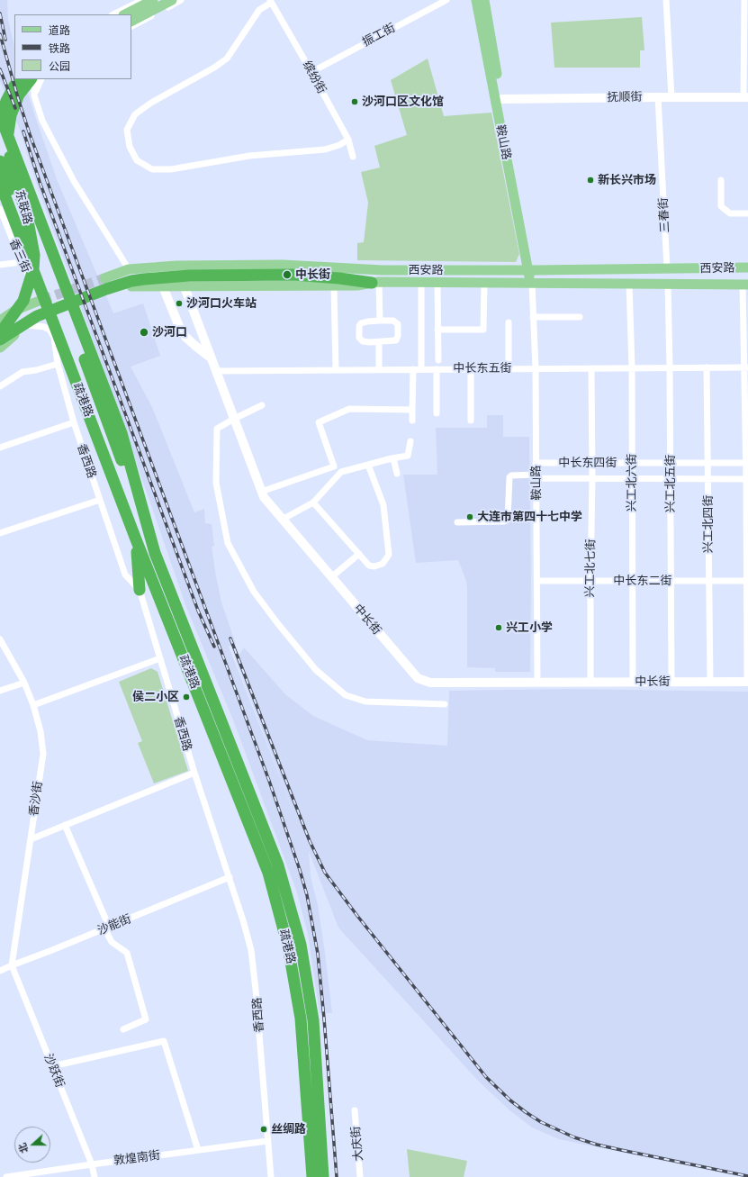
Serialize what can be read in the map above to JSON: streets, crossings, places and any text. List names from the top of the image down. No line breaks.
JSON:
{"streets":{"highway":["东联路","疏港路"],"main road":["鞍山路","西安路"],"street":["振工街","缤纷街","抚顺街","三春街","香三街","中长东五街","香西路","中长东四街","兴工北六街","兴工北五街","兴工北四街","兴工北七街","中长东二街","中长街","香沙街","沙能街","沙跃街","大庆街","敦煌南街"]},"crossings":[["振工街","缤纷街"],["抚顺街","鞍山路"],["抚顺街","三春街"],["鞍山路","西安路"],["鞍山路","中长东五街"],["鞍山路","中长东四街"],["鞍山路","中长东二街"],["鞍山路","中长街"],["三春街","西安路"],["西安路","兴工北六街"],["西安路","兴工北五街"],["西安路","中长街"],["中长东五街","兴工北六街"],["中长东五街","兴工北五街"],["中长东五街","兴工北四街"],["中长东五街","兴工北七街"],["中长东五街","中长街"],["香西路","沙能街"],["香西路","敦煌南街"],["中长东四街","兴工北六街"],["中长东四街","兴工北五街"],["中长东四街","兴工北四街"],["中长东四街","兴工北七街"],["兴工北六街","中长东二街"],["兴工北六街","中长街"],["兴工北五街","中长东二街"],["兴工北五街","中长街"],["兴工北四街","中长东二街"],["兴工北四街","中长街"],["兴工北七街","中长东二街"],["兴工北七街","中长街"],["香沙街","沙能街"],["香沙街","沙跃街"],["沙能街","沙跃街"],["沙跃街","敦煌南街"]],"places":["沙河口区文化馆","新长兴市场","中长街","沙河口火车站","沙河口","大连市第四十七中学","兴工小学","侯二小区","丝绸路"],"legend":["道路","铁路","公园"],"north":"left"}
